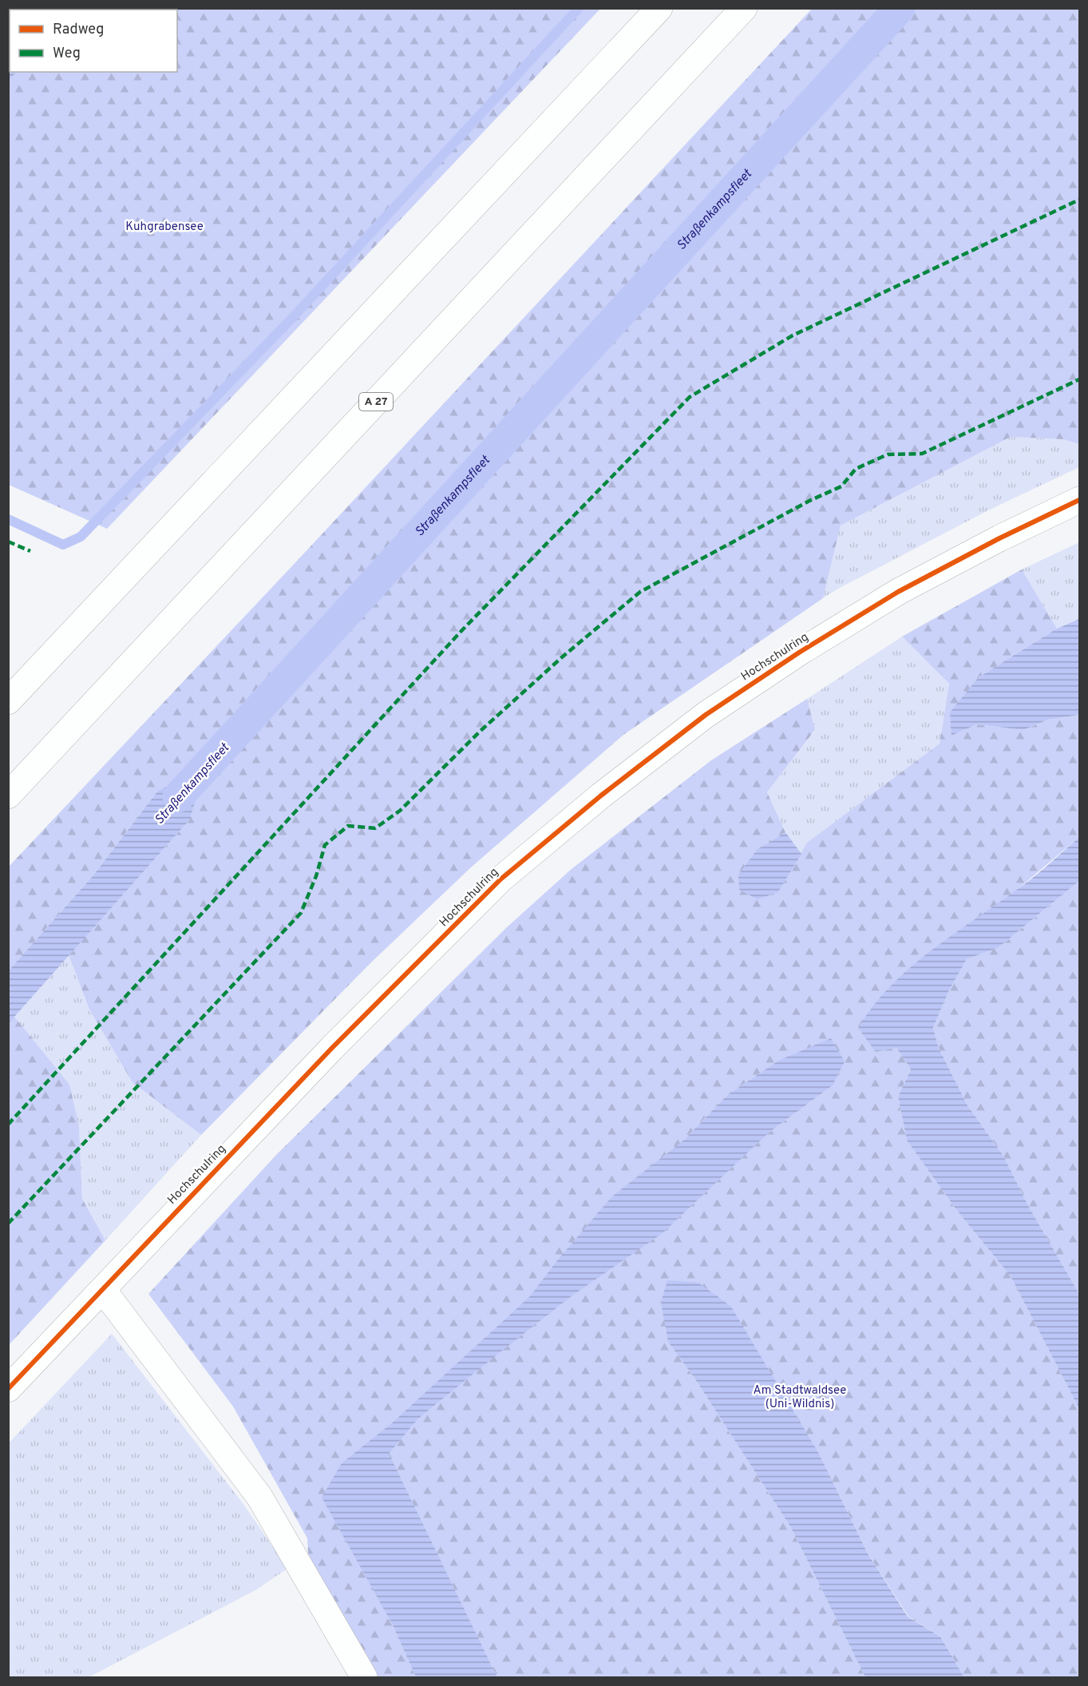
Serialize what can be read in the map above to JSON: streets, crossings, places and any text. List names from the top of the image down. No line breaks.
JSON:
{"streets":{"main road":["A 27","Hochschulring"]},"water":["Straßenkampsfleet"],"parks":["Kuhgrabensee","Am Stadtwaldsee (Uni-Wildnis)"],"legend":["Radweg","Weg"]}
